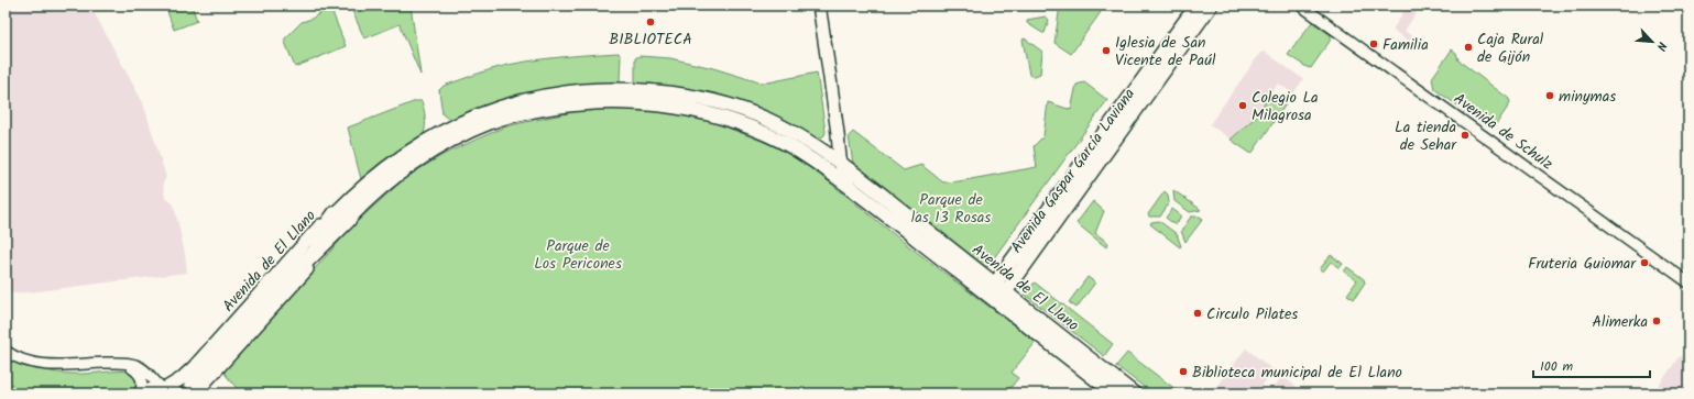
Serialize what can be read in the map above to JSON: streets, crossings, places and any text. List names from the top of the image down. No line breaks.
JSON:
{"streets":{"main road":["Avenida Gaspar García Laviana","Avenida de El Llano"],"street":["Avenida de Schulz"]},"crossings":[["Avenida Gaspar García Laviana","Avenida de El Llano"]],"parks":["Parque de las 13 Rosas","Parque de Los Pericones"],"places":["BIBLIOTECA","Familia","Caja Rural de Gijón","Iglesia de San Vicente de Paúl","minymas","Colegio La Milagrosa","La tienda de Sehar","Fruteria Guiomar","Circulo Pilates","Alimerka","Biblioteca municipal de El Llano"],"scale_bar":"100 m","north":"bottom right"}
